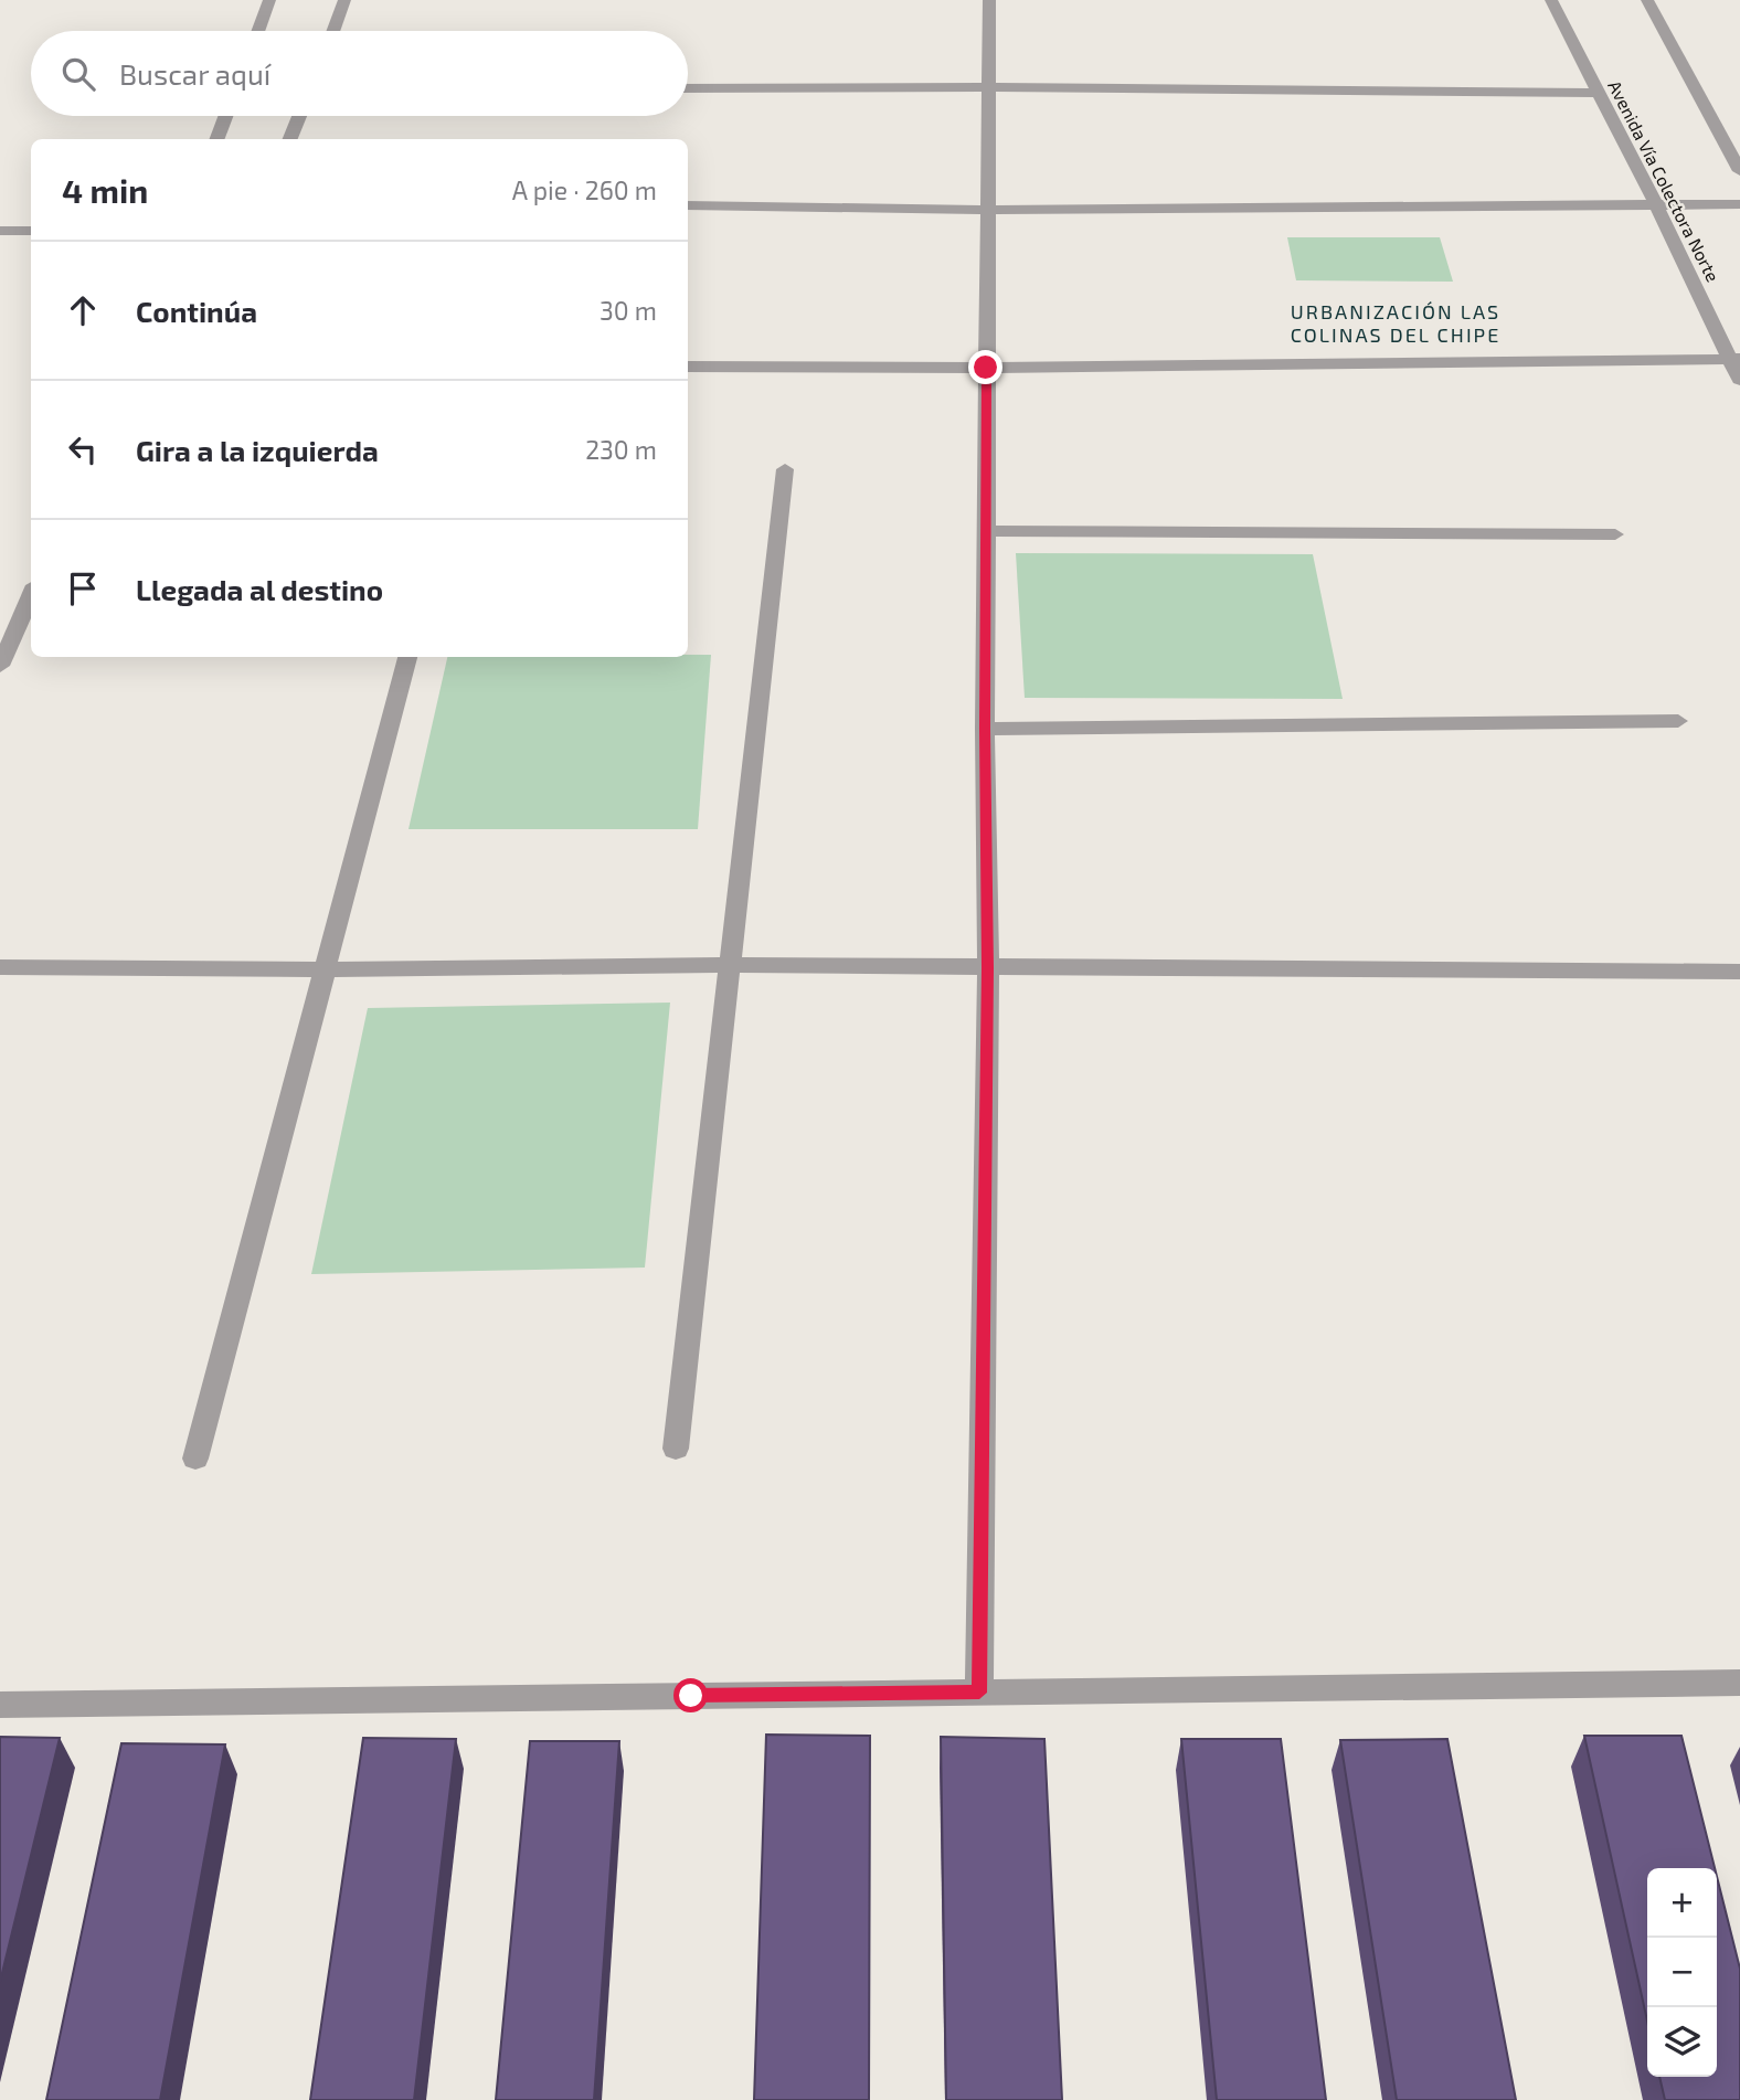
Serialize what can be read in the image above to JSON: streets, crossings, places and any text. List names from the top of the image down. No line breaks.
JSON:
{"streets":{"street":["Avenida Vía Colectora Norte"]},"districts":["URBANIZACIÓN LAS COLINAS DEL CHIPE"],"page":{"search":"Buscar aquí","heading":["4 min","A pie · 260 m"],"list":[["Continúa","30 m"],["Gira a la izquierda","230 m"],"Llegada al destino"],"map_buttons":["+","−"]}}
